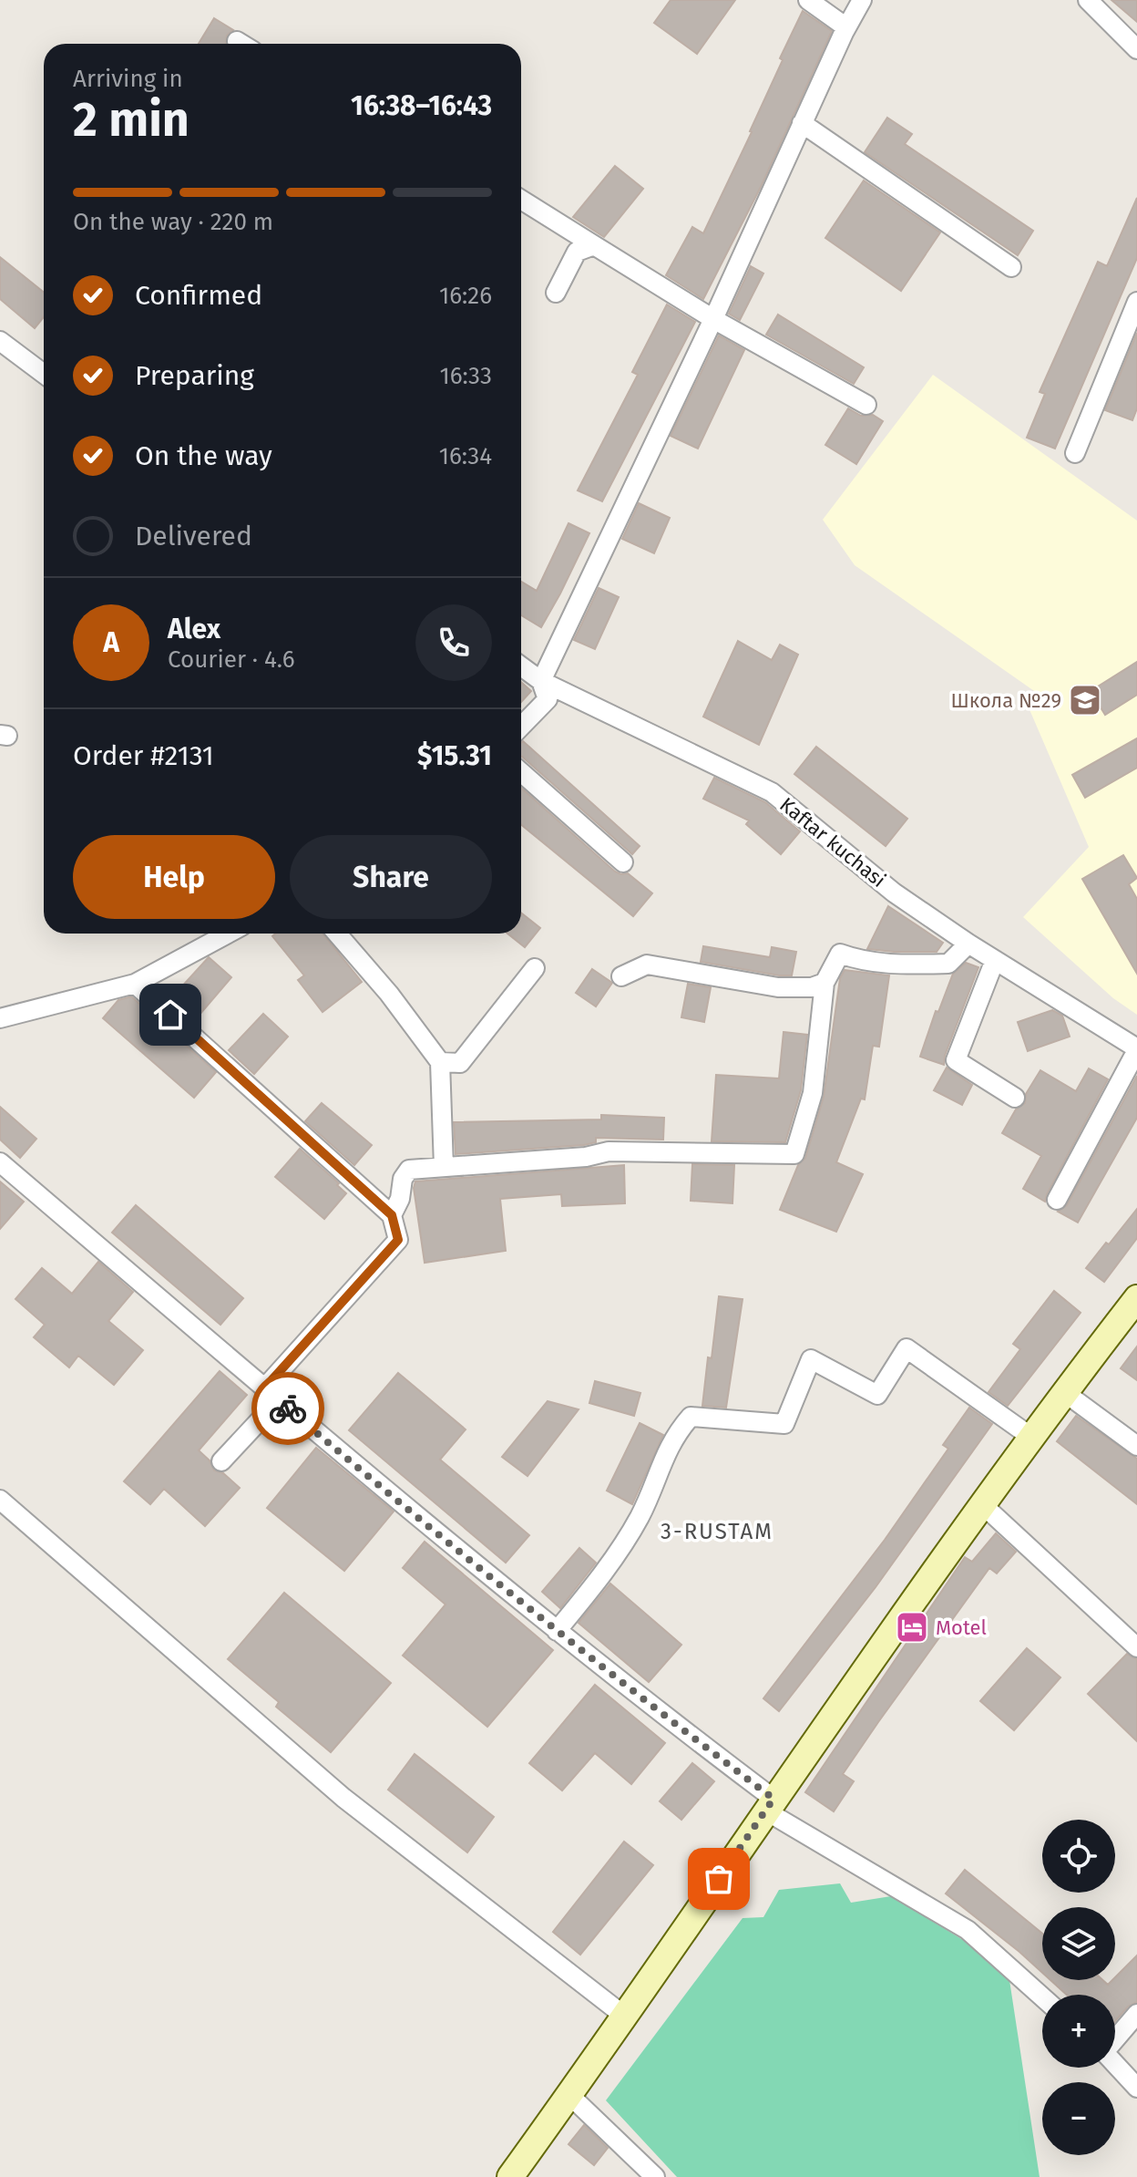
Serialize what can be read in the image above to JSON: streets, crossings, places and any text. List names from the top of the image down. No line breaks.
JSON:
{"streets":{"street":["Kaftar kuchasi"]},"districts":["3-RUSTAM"],"places":{"school or university":["Школа №29"],"hotel":["Motel"]},"page":{"heading":["2 min","Arriving in","16:38–16:43"],"panel":["Alex","Courier · 4.6","Order #2131","$15.31"],"bar":"On the way · 220 m","list":[["Confirmed","16:26"],["Preparing","16:33"],["On the way","16:34"],"Delivered"],"round":"A","buttons":["Help","Share"],"map_buttons":["+","−"]}}
